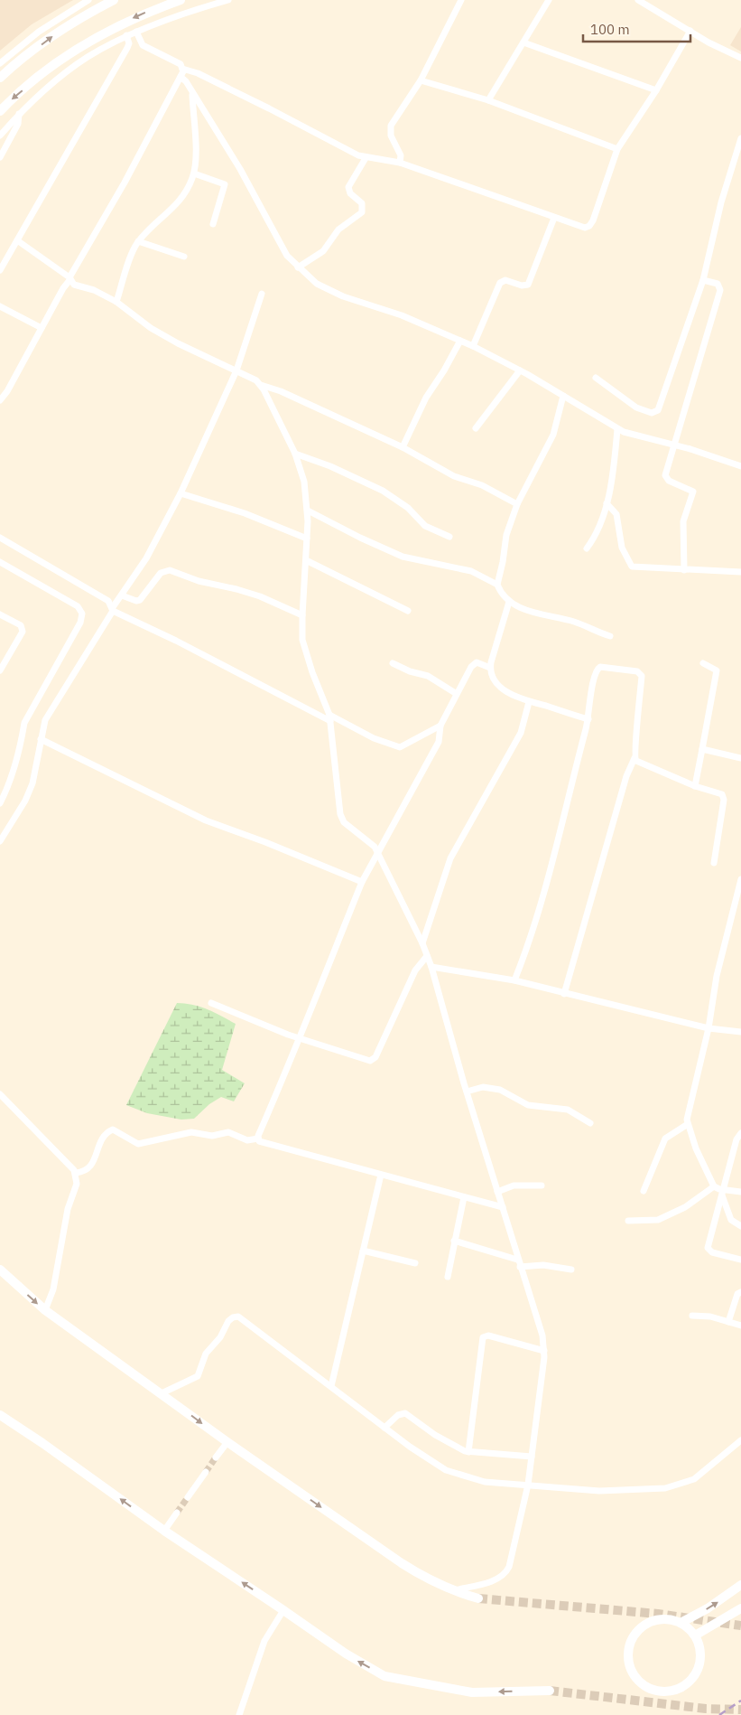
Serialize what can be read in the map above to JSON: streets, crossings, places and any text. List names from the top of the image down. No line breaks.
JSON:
{"scale_bar":"100 m"}
